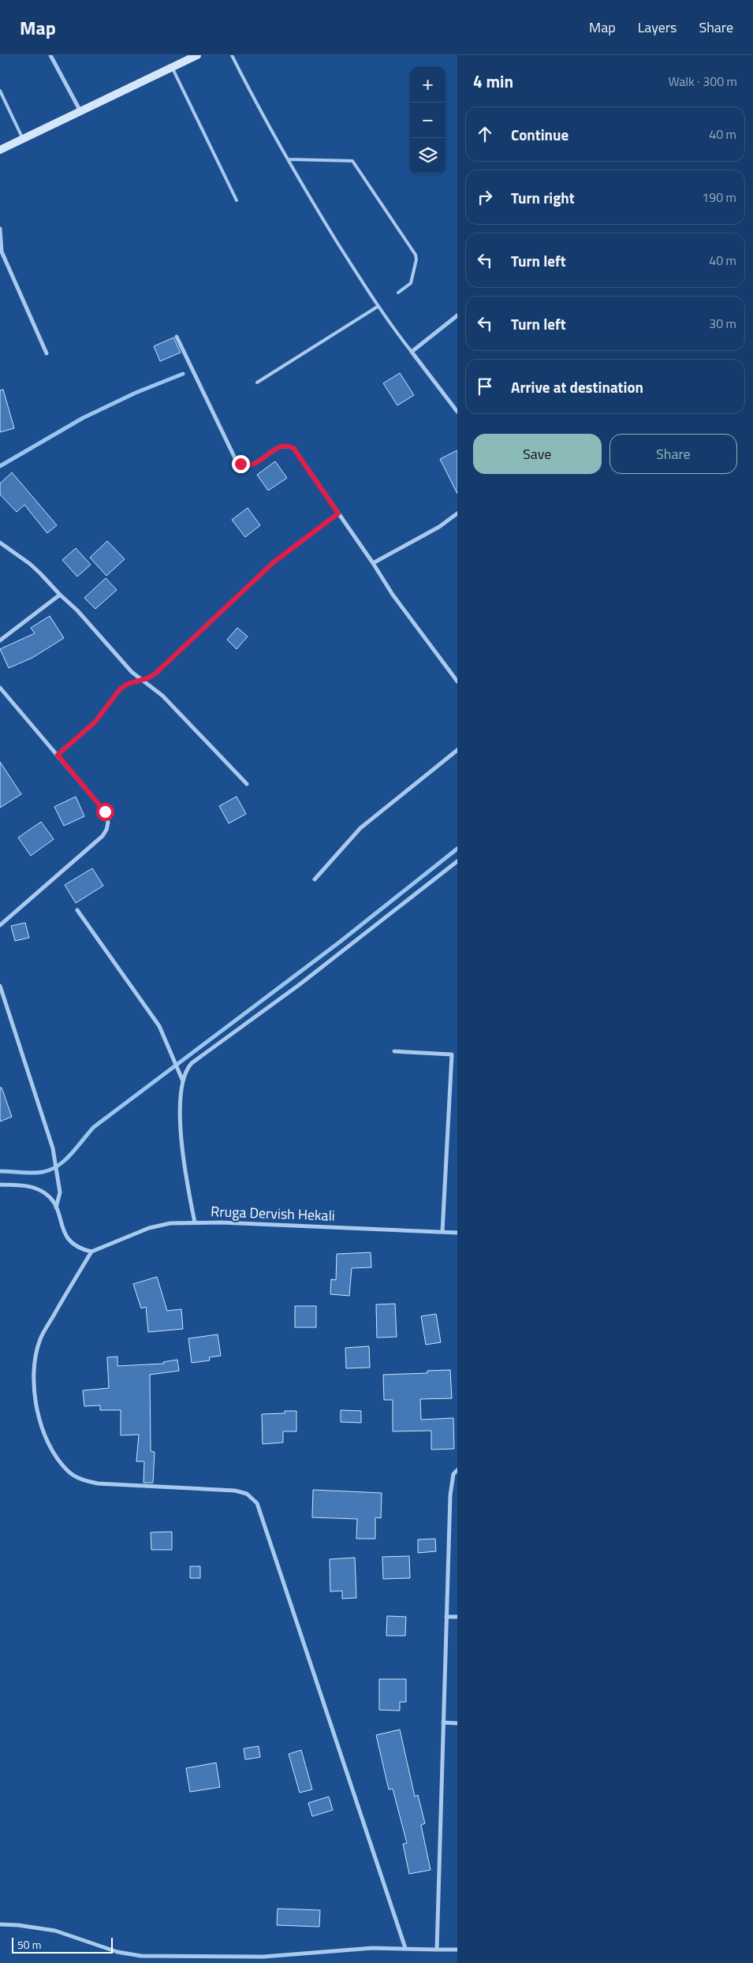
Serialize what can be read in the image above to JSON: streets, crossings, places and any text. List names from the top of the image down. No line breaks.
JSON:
{"streets":{"street":["Rruga Dervish Hekali"]},"scale_bar":"50 m","page":{"header":"Map","nav":["Map","Layers","Share"],"heading":["4 min","Walk · 300 m"],"map_buttons":["+","−"],"list":[["Continue","40 m"],["Turn right","190 m"],["Turn left","40 m"],["Turn left","30 m"],"Arrive at destination"],"buttons":["Save","Share"],"scale":"50 m"}}
